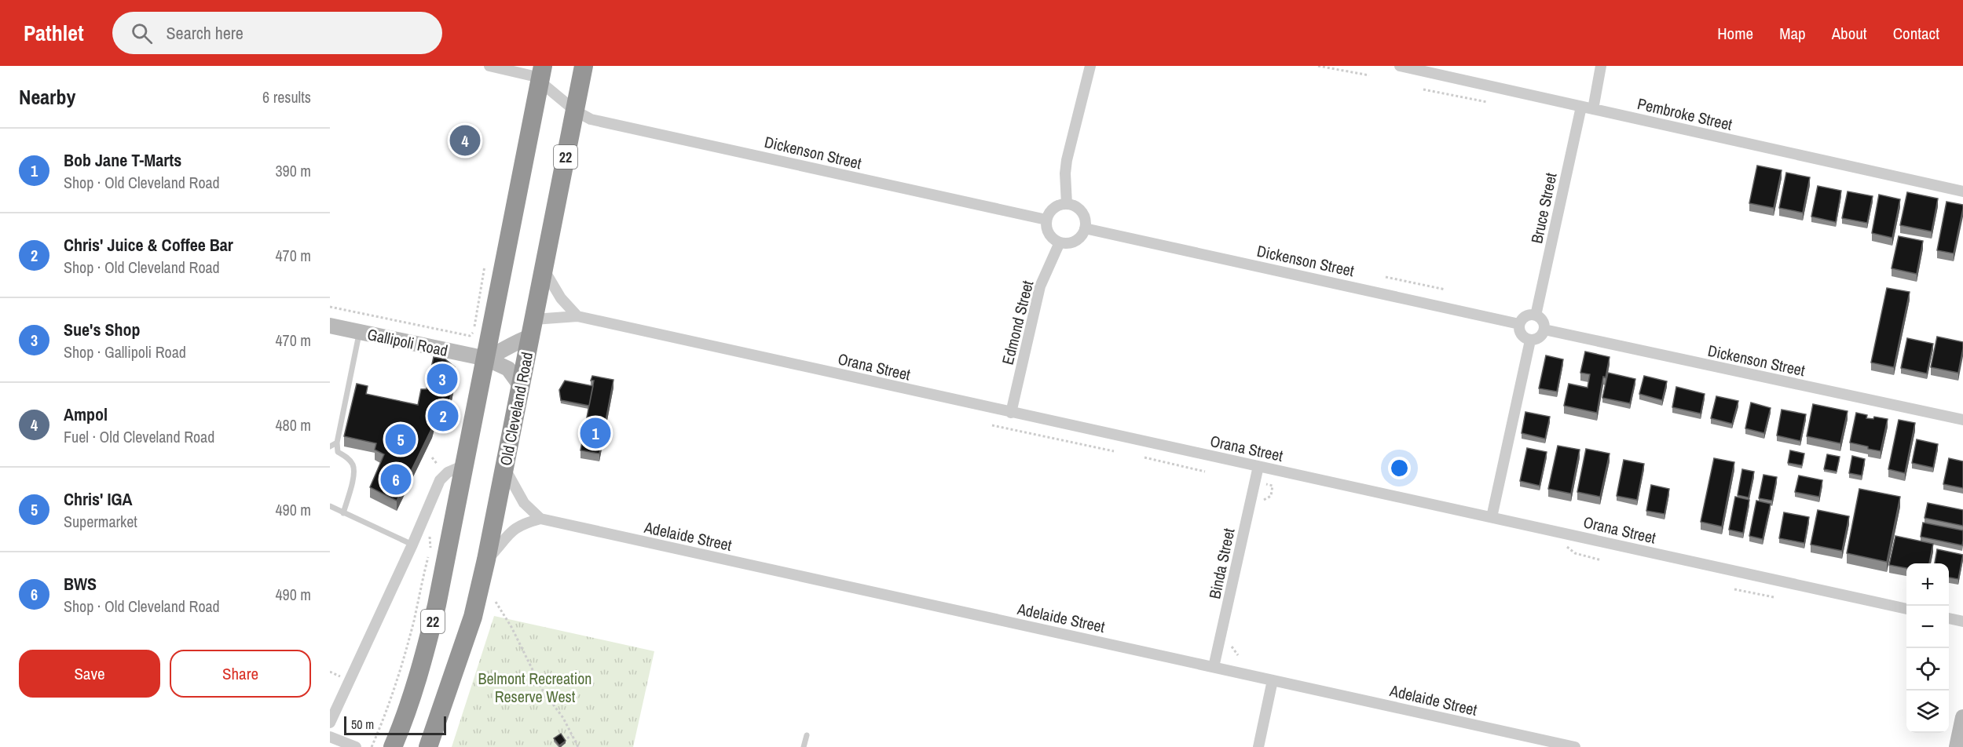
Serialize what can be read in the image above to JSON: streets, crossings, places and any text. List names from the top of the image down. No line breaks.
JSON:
{"streets":{"highway":["22","Old Cleveland Road"],"street":["Pembroke Street","Dickenson Street","Bruce Street","Edmond Street","Gallipoli Road","Orana Street","Adelaide Street","Binda Street"]},"crossings":[["Pembroke Street","Bruce Street"],["Dickenson Street","22"],["Dickenson Street","Bruce Street"],["Dickenson Street","Edmond Street"],["Dickenson Street","Old Cleveland Road"],["22","Gallipoli Road"],["Edmond Street","Orana Street"],["Gallipoli Road","Old Cleveland Road"],["Orana Street","Old Cleveland Road"],["Orana Street","Binda Street"],["Old Cleveland Road","Adelaide Street"],["Adelaide Street","Binda Street"]],"parks":["Belmont Recreation Reserve West"],"scale_bar":"50 m","page":{"header":"Pathlet","search":"Search here","nav":["Home","Map","About","Contact"],"heading":["Nearby","6 results"],"pins":["4","3","2","1","5","6"],"list":[{"mark":"1","name":"Bob Jane T-Marts","note":"Shop · Old Cleveland Road","value":"390 m"},{"mark":"2","name":"Chris' Juice & Coffee Bar","note":"Shop · Old Cleveland Road","value":"470 m"},{"mark":"3","name":"Sue's Shop","note":"Shop · Gallipoli Road","value":"470 m"},{"mark":"4","name":"Ampol","note":"Fuel · Old Cleveland Road","value":"480 m"},{"mark":"5","name":"Chris' IGA","note":"Supermarket","value":"490 m"},{"mark":"6","name":"BWS","note":"Shop · Old Cleveland Road","value":"490 m"}],"map_buttons":["+","−"],"buttons":["Save","Share"],"scale":"50 m"}}
